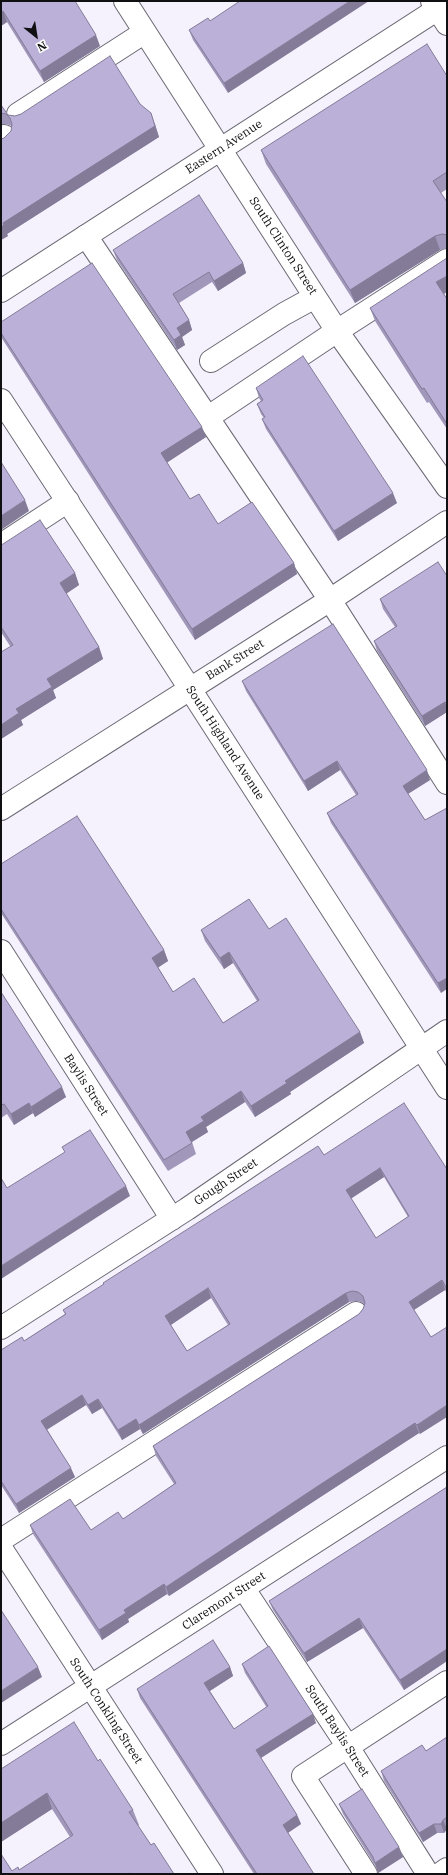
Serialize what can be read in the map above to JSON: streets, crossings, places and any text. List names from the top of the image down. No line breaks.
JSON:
{"streets":{"street":["Eastern Avenue","South Clinton Street","Bank Street","South Highland Avenue","Baylis Street","Gough Street","Claremont Street","South Conkling Street","South Baylis Street"]},"crossings":[["Eastern Avenue","South Clinton Street"],["Bank Street","South Highland Avenue"],["South Highland Avenue","Gough Street"],["Baylis Street","Gough Street"],["Claremont Street","South Conkling Street"],["Claremont Street","South Baylis Street"]],"north":"bottom right"}
